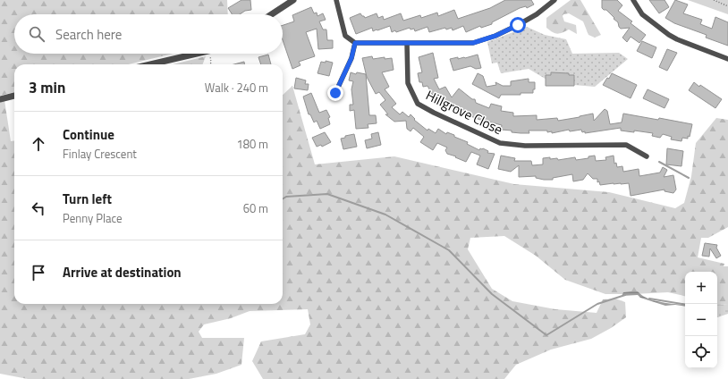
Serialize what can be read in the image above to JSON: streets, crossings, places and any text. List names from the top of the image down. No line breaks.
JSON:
{"streets":{"street":["Hillgrove Close"]},"page":{"search":"Search here","heading":["3 min","Walk · 240 m"],"list":[["Continue","Finlay Crescent","180 m"],["Turn left","Penny Place","60 m"],"Arrive at destination"],"map_buttons":["+","−"]}}
